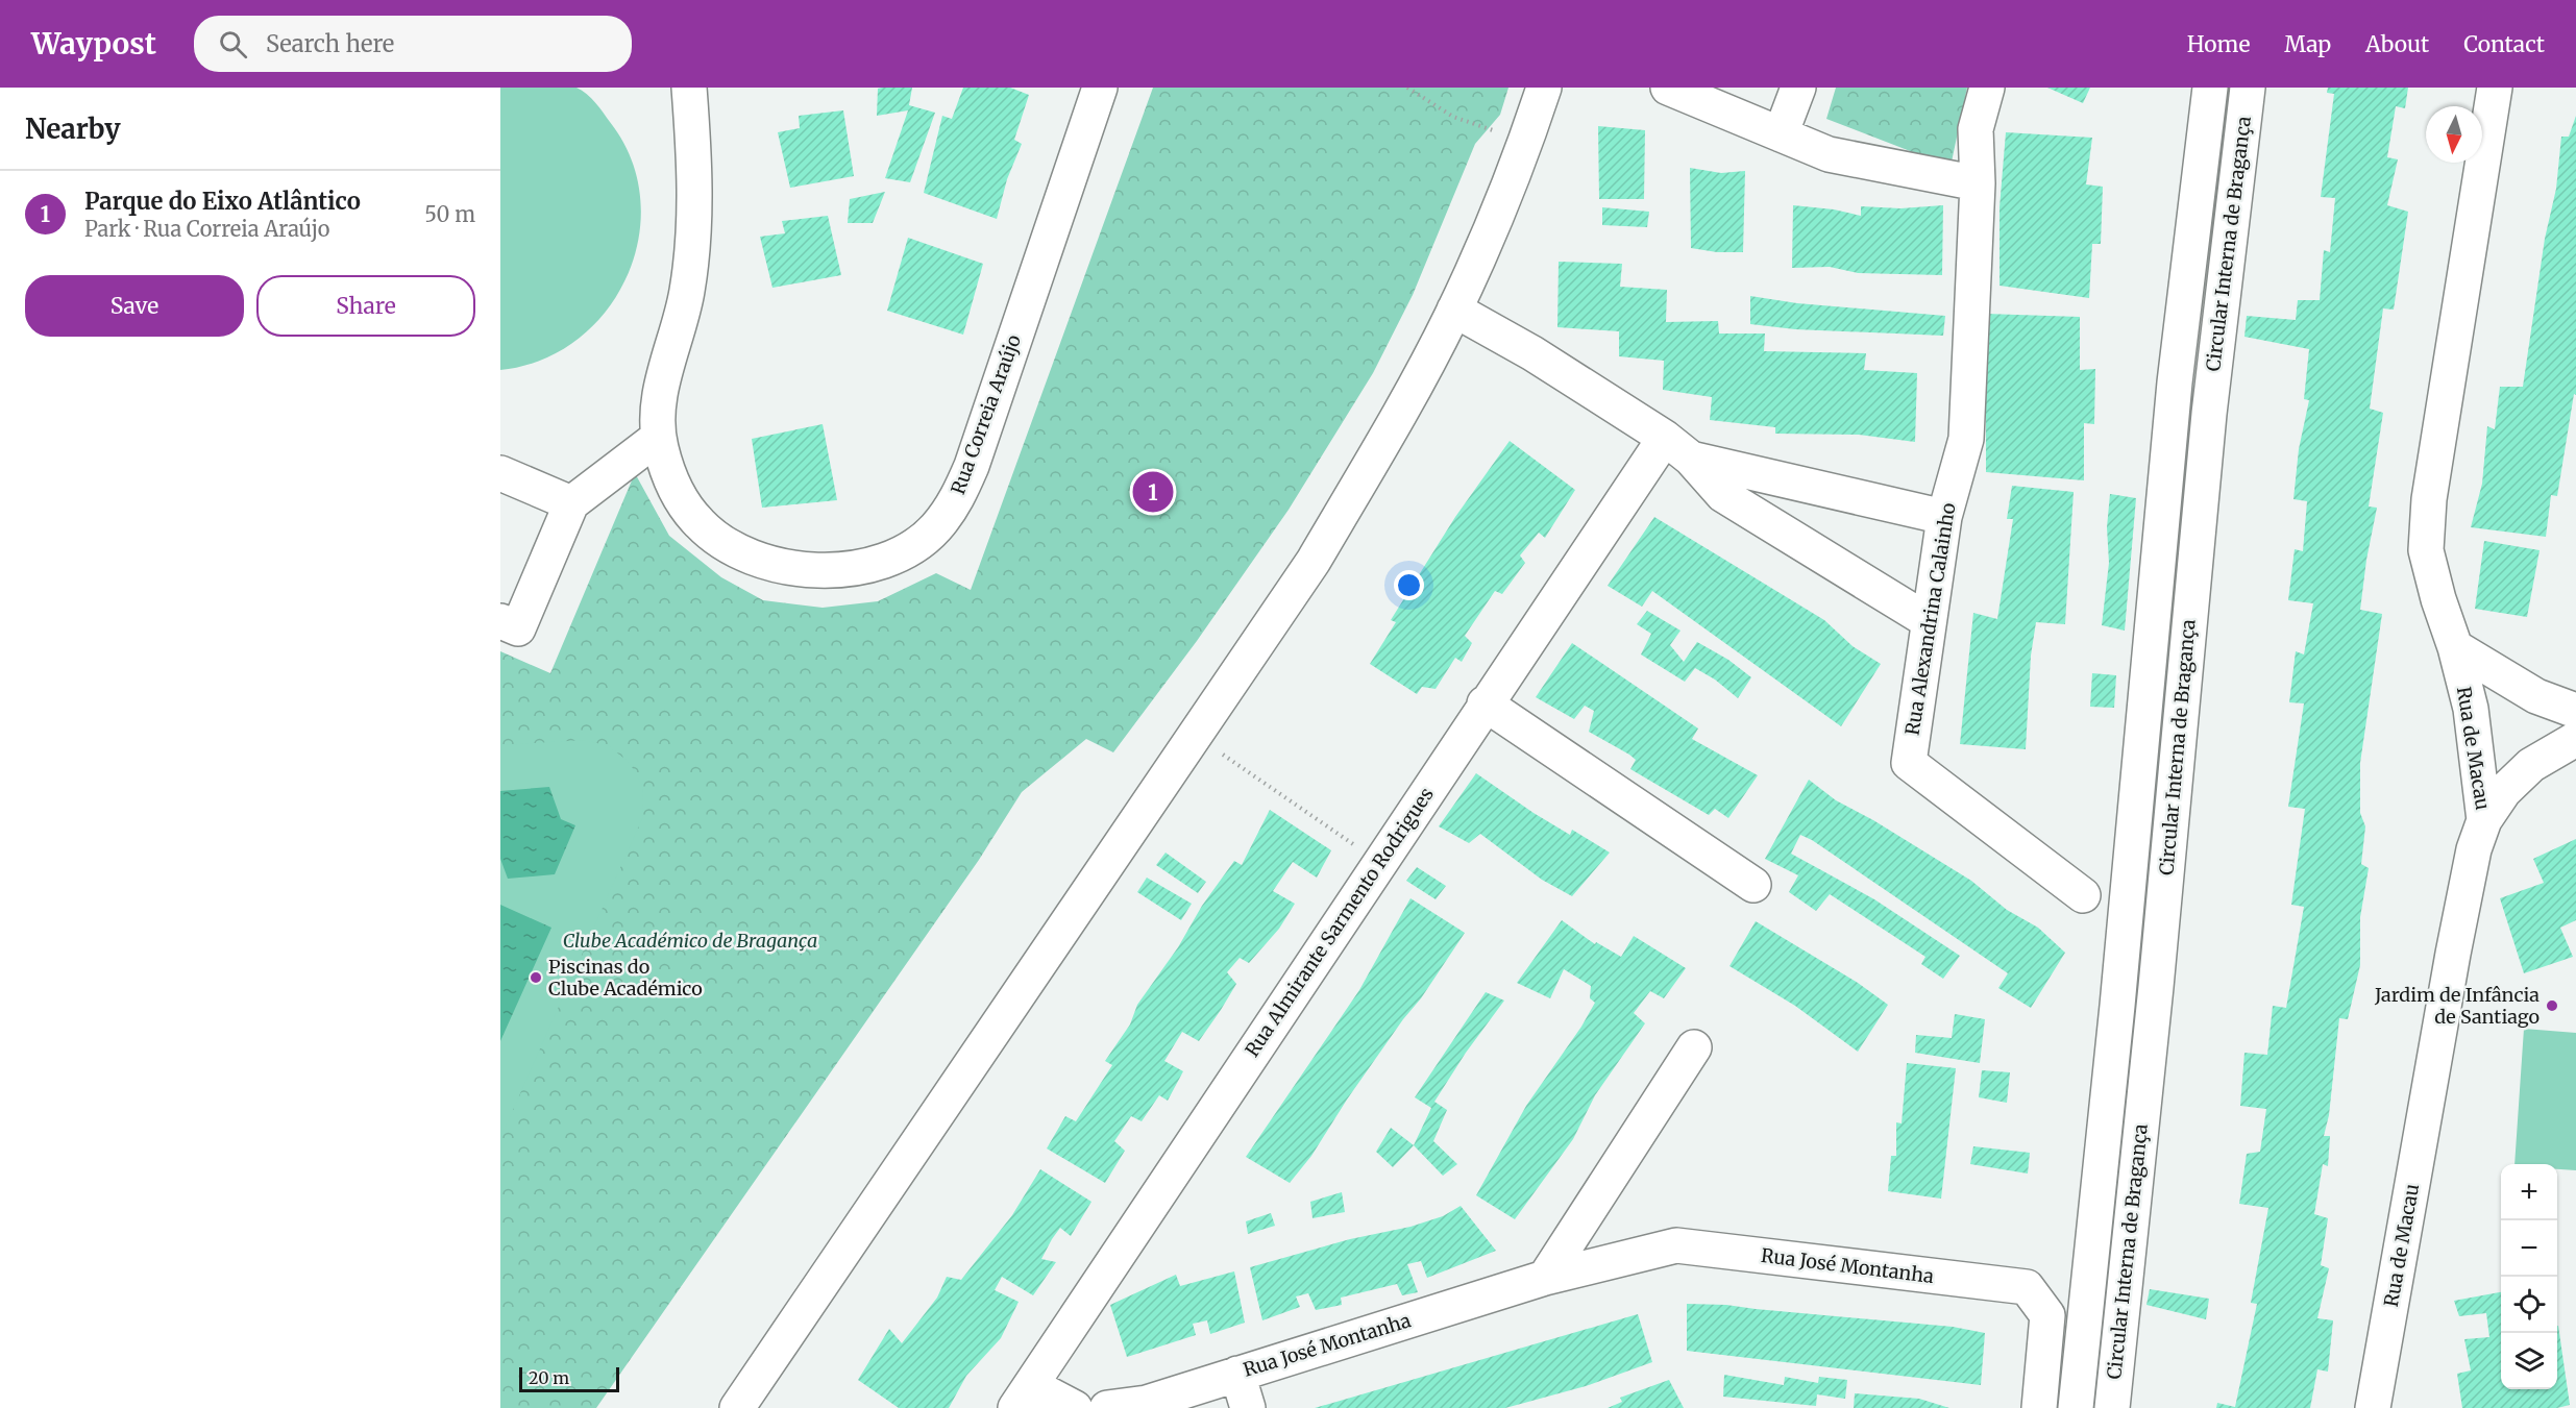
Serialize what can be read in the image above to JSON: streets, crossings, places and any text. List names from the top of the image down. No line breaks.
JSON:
{"streets":{"street":["Circular Interna de Bragança","Rua Correia Araújo","Rua Alexandrina Calainho","Rua de Macau","Rua Almirante Sarmento Rodrigues","Rua José Montanha"]},"parks":["Clube Académico de Bragança"],"places":["Piscinas do Clube Académico","Jardim de Infância de Santiago"],"scale_bar":"20 m","north":"bottom","page":{"header":"Waypost","search":"Search here","nav":["Home","Map","About","Contact"],"heading":"Nearby","list":[{"mark":"1","name":"Parque do Eixo Atlântico","note":"Park · Rua Correia Araújo","value":"50 m"}],"buttons":["Save","Share"],"pins":"1","map_buttons":["+","−"],"scale":"20 m"}}
